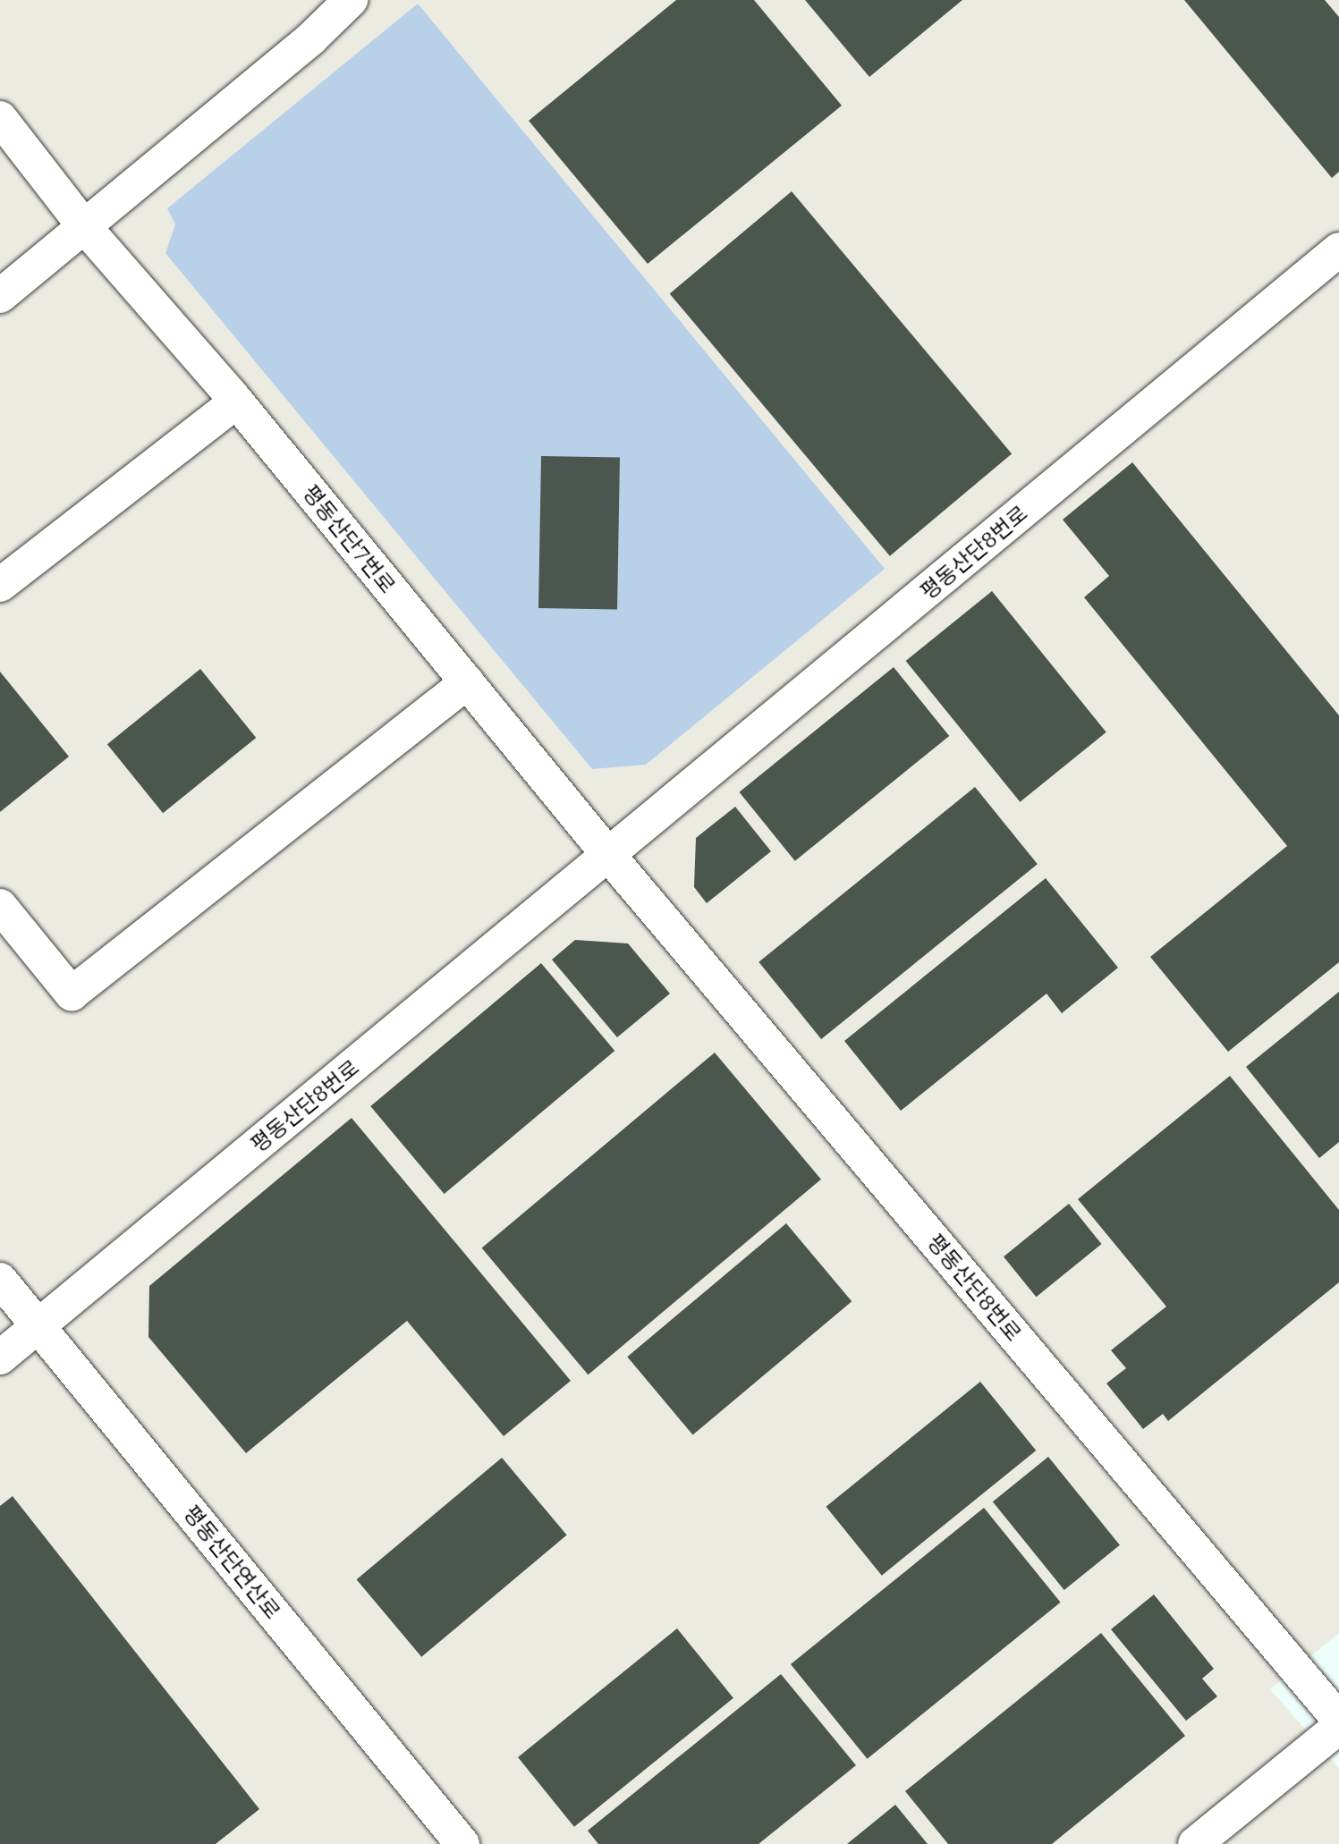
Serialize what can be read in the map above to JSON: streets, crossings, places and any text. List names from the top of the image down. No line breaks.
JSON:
{"streets":{"street":["평동산단7번로","평동산단8번로","평동산단연산로"]},"crossings":[["평동산단7번로","평동산단8번로"],["평동산단8번로","평동산단연산로"]]}
